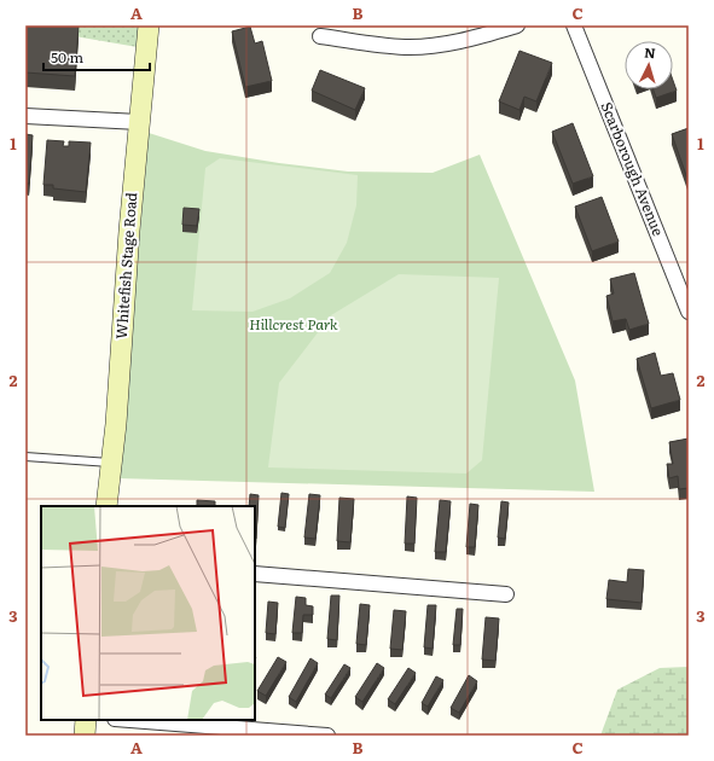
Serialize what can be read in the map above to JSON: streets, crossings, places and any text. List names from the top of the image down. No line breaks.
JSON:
{"streets":{"main road":["Whitefish Stage Road"],"street":["Scarborough Avenue"]},"parks":["Hillcrest Park"],"scale_bar":"50 m","north":"top","grid":{"columns":["A","B","C"],"rows":["1","2","3"]}}
